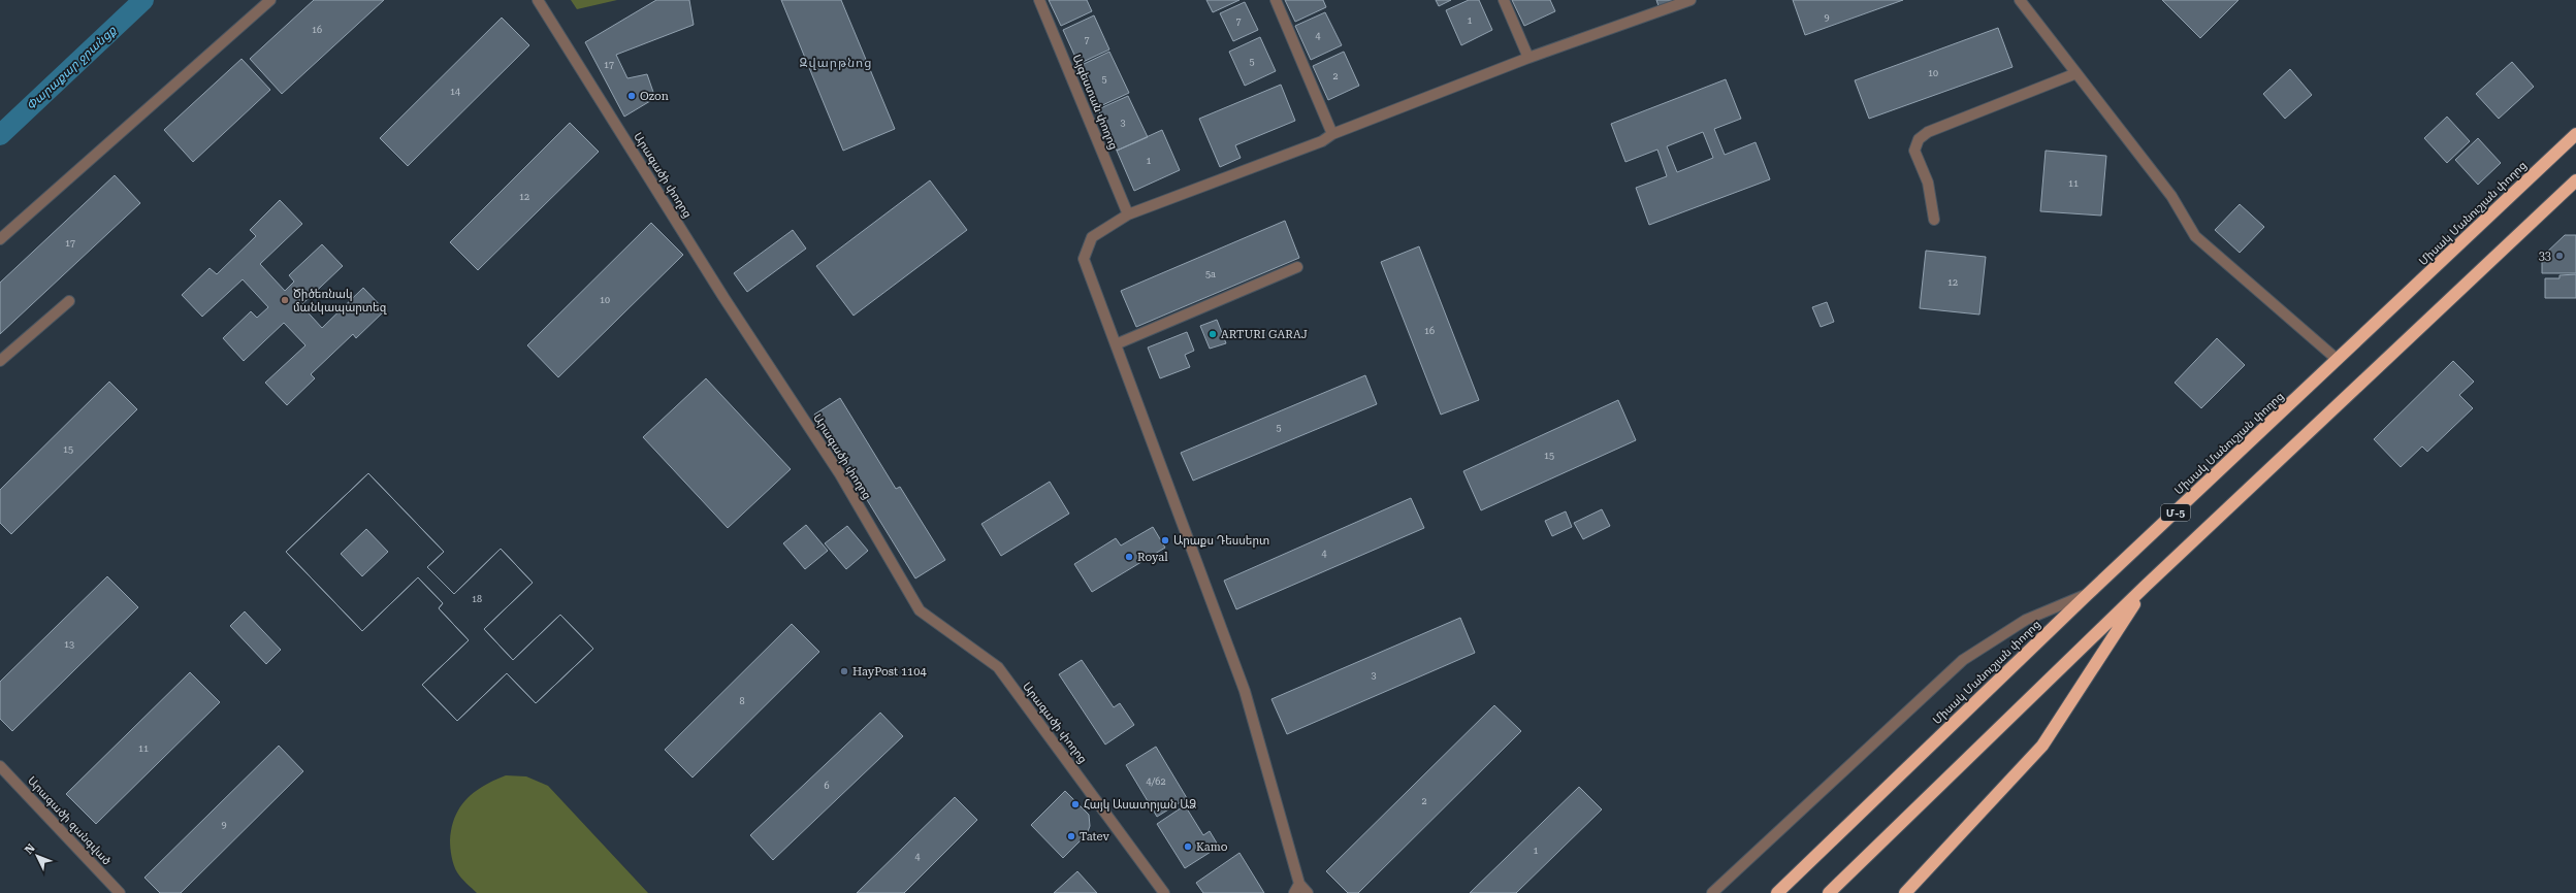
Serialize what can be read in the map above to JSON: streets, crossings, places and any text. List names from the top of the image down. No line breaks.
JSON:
{"streets":{"highway":["Միսակ Մանուշյան փողոց","Մ-5"],"street":["Այգեստան փողոց","Արագածի փողոց","Արագածի զանգված"]},"districts":["Զվարթնոց"],"water":["Փարաքար ջրանցք"],"places":["Ozon","33","Ծիծեռնակ մանկապարտեզ","ARTURI GARAJ","Արաքս Դեսսերտ","Royal","HayPost 1104","Հայկ Ասատրյան ԱՁ","Tatev","Kamo"],"house_numbers":["9","1","7","16","4","7","5","17","10","2","5","14","3","1","11","12","17","5a","12","10","16","5","15","15","4","18","13","3","8","11","4/62","6","2","9","1","4"],"north":"top left"}
